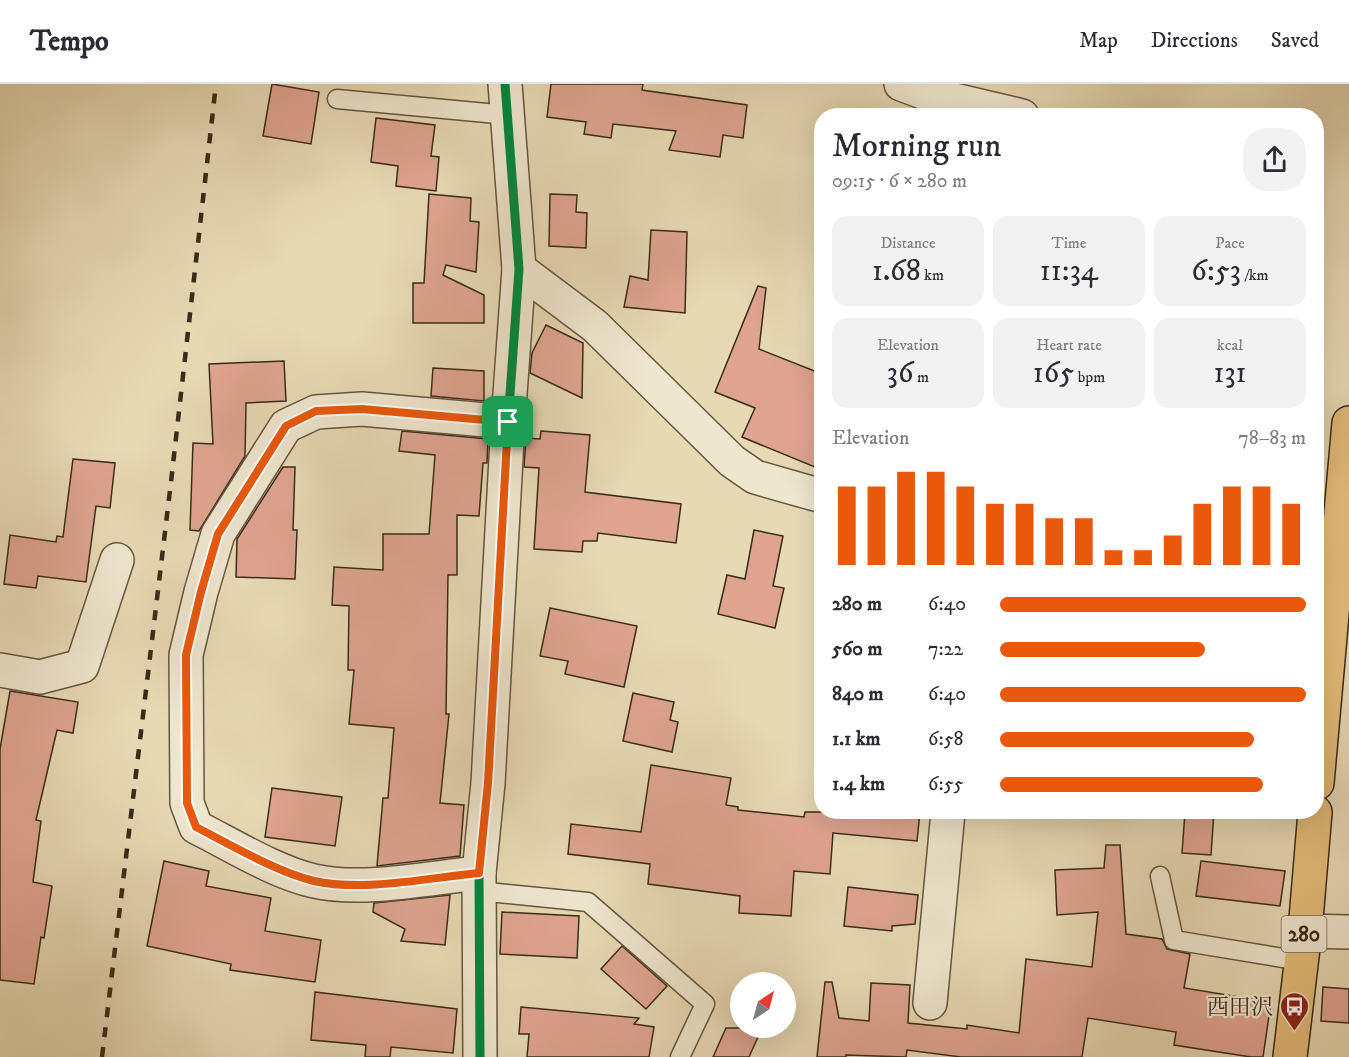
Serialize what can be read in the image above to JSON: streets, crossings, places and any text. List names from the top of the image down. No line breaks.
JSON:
{"streets":{"highway":["280"]},"places":{"bus stop":["西田沢"]},"north":"top right","page":{"header":"Tempo","nav":["Map","Directions","Saved"],"heading":["Morning run","09:15 · 6 × 280 m"],"stats":[["Distance","1.68 km"],["Time","11:34"],["Pace","6:53 /km"],["Elevation","36 m"],["Heart rate","165 bpm"],["kcal","131"]],"chart":["Elevation","78–83 m"],"list":[{"name":"280 m","note":"6:40"},{"name":"560 m","note":"7:22"},{"name":"840 m","note":"6:40"},{"name":"1.1 km","note":"6:58"},{"name":"1.4 km","note":"6:55"}]}}
